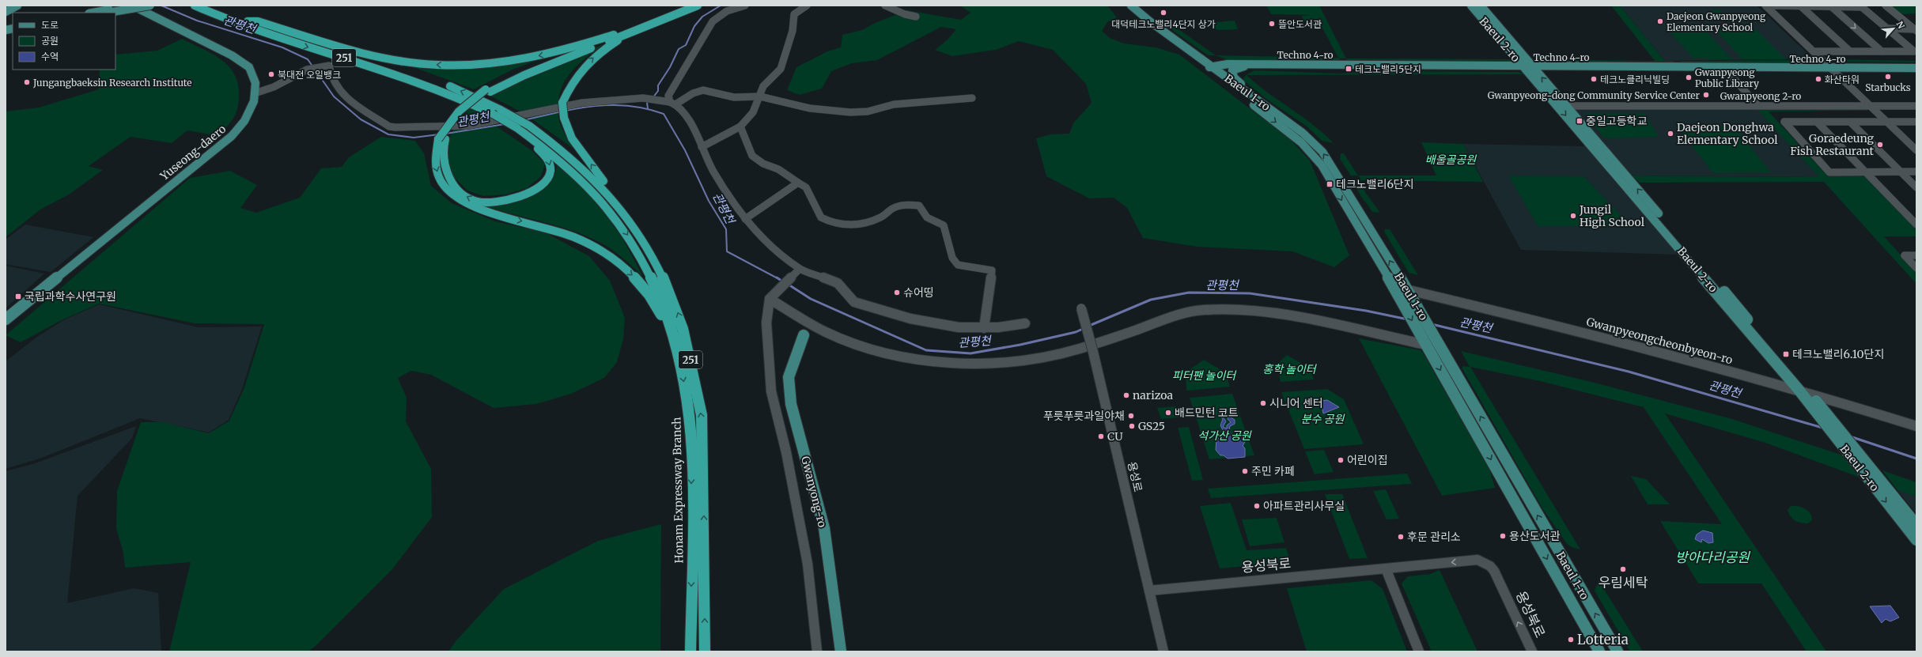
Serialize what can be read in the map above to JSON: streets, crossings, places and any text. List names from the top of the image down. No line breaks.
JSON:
{"streets":{"highway":["251","Honam Expressway Branch"],"main road":["Baeul 2-ro","Techno 4-ro","Baeul 1-ro","Yuseong-daero","Gwanyong-ro"],"street":["Gwanpyeong 2-ro","Gwanpyeongcheonbyeon-ro","용성로","용성북로"]},"crossings":[["Baeul 2-ro","Techno 4-ro"],["Baeul 2-ro","Gwanpyeong 2-ro"],["Baeul 2-ro","Gwanpyeongcheonbyeon-ro"],["Techno 4-ro","Baeul 1-ro"],["251","Honam Expressway Branch"],["Baeul 1-ro","Gwanpyeongcheonbyeon-ro"],["용성로","용성북로"]],"one_way":["용성북로"],"water":["관평천"],"parks":["배울골공원","홍학 놀이터","피터팬 놀이터","분수 공원","석가산 공원","방아다리공원"],"places":{"other":["대덕테크노밸리4단지 상가","Daejeon Gwanpyeong Elementary School","뜰안도서관","북대전 오일뱅크","Starbucks","Gwanpyeong Public Library","테크노클리닉빌딩","화산타워","Jungangbaeksin Research Institute","Gwanpyeong-dong Community Service Center","Daejeon Donghwa Elementary School","Goraedeung Fish Restaurant","Jungil High School","슈어띵","narizoa","시니어 센터","배드민턴 코트","푸릇푸릇과일야채","GS25","CU","어린이집","주민 카페","아파트관리사무실","용산도서관","후문 관리소","우림세탁","Lotteria"],"transit":["테크노밸리5단지","중일고등학교","테크노밸리6단지","국립과학수사연구원","테크노밸리6.10단지"]},"legend":["도로","공원","수역"],"north":"top right"}
